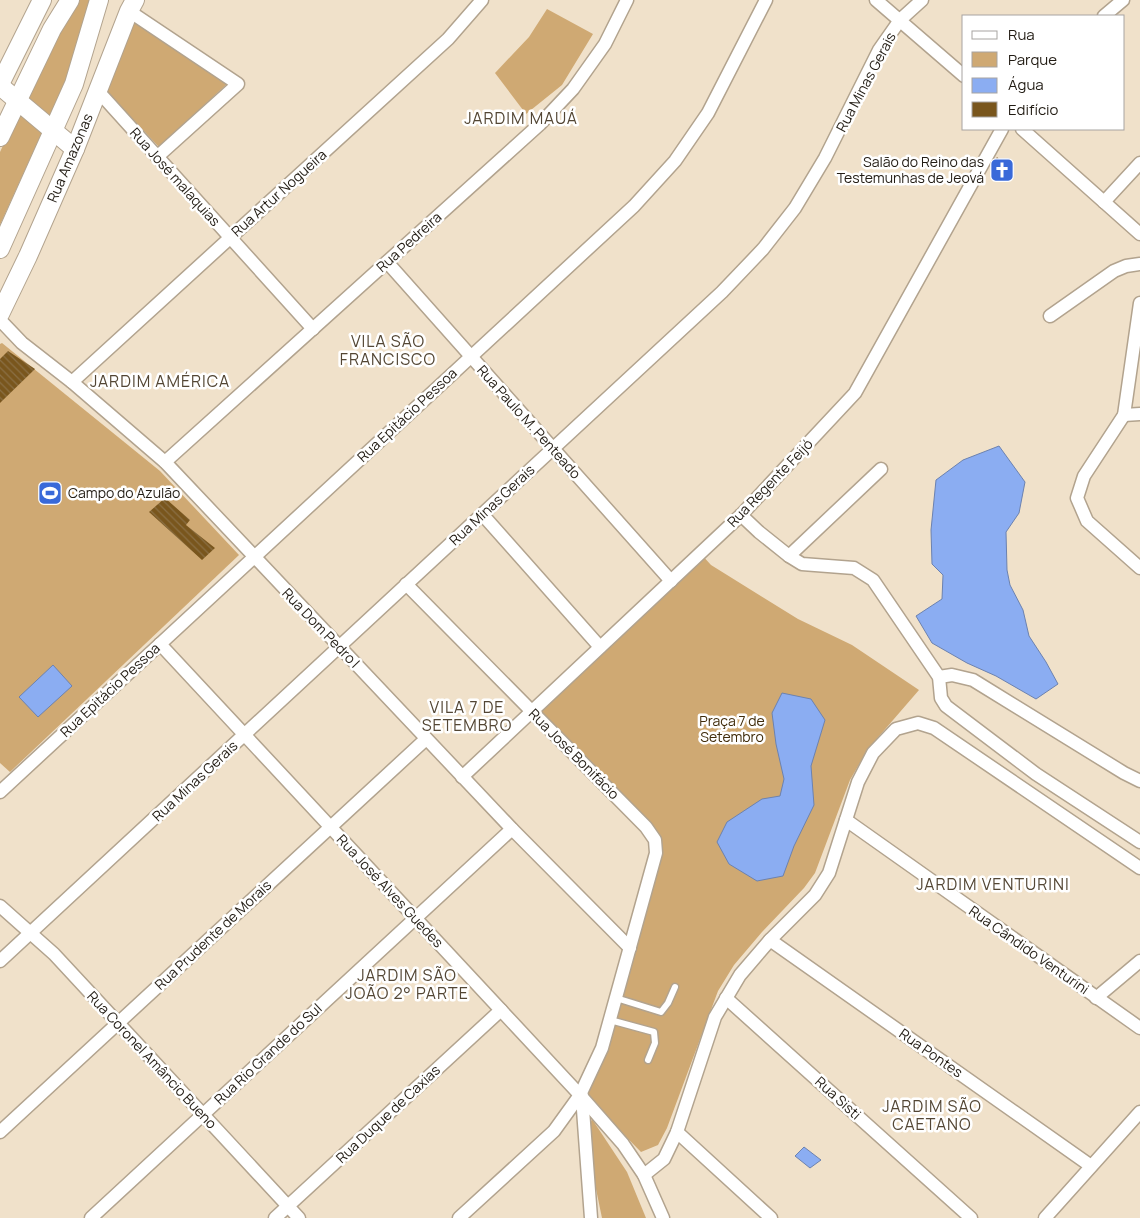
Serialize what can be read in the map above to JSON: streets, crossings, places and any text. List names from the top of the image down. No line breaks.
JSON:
{"streets":{"main road":["Rua Amazonas"],"street":["Rua Minas Gerais","Rua José malaquias","Rua Artur Nogueira","Rua Pedreira","Rua Epitácio Pessoa","Rua Paulo M. Penteado","Rua Regente Feijó","Rua Dom Pedro I","Rua José Bonifácio","Rua José Alves Guedes","Rua Prudente de Morais","Rua Cândido Venturini","Rua Pontes","Rua Rio Grande do Sul","Rua Coronel Amâncio Bueno","Rua Sisti","Rua Duque de Caxias"]},"crossings":[["Rua Minas Gerais","Rua Paulo M. Penteado"],["Rua Minas Gerais","Rua Dom Pedro I"],["Rua Minas Gerais","Rua José Bonifácio"],["Rua Minas Gerais","Rua José Alves Guedes"],["Rua Minas Gerais","Rua Coronel Amâncio Bueno"],["Rua Amazonas","Rua José malaquias"],["Rua José malaquias","Rua Artur Nogueira"],["Rua José malaquias","Rua Pedreira"],["Rua Artur Nogueira","Rua Dom Pedro I"],["Rua Pedreira","Rua Paulo M. Penteado"],["Rua Pedreira","Rua Dom Pedro I"],["Rua Epitácio Pessoa","Rua Paulo M. Penteado"],["Rua Epitácio Pessoa","Rua Dom Pedro I"],["Rua Epitácio Pessoa","Rua José Alves Guedes"],["Rua Paulo M. Penteado","Rua Regente Feijó"],["Rua Regente Feijó","Rua Dom Pedro I"],["Rua Regente Feijó","Rua José Bonifácio"],["Rua Dom Pedro I","Rua José Bonifácio"],["Rua Dom Pedro I","Rua Prudente de Morais"],["Rua Dom Pedro I","Rua Rio Grande do Sul"],["Rua José Alves Guedes","Rua Prudente de Morais"],["Rua José Alves Guedes","Rua Rio Grande do Sul"],["Rua José Alves Guedes","Rua Duque de Caxias"],["Rua Prudente de Morais","Rua Coronel Amâncio Bueno"],["Rua Rio Grande do Sul","Rua Coronel Amâncio Bueno"],["Rua Coronel Amâncio Bueno","Rua Duque de Caxias"]],"districts":["JARDIM MAUÁ","VILA SÃO FRANCISCO","JARDIM AMÉRICA","VILA 7 DE SETEMBRO","JARDIM VENTURINI","JARDIM SÃO JOÃO 2° PARTE","JARDIM SÃO CAETANO"],"parks":["Praça 7 de Setembro"],"places":{"church":["Salão do Reino das Testemunhas de Jeová"],"sports":["Campo do Azulão"]},"legend":["Rua","Parque","Água","Edifício"]}
